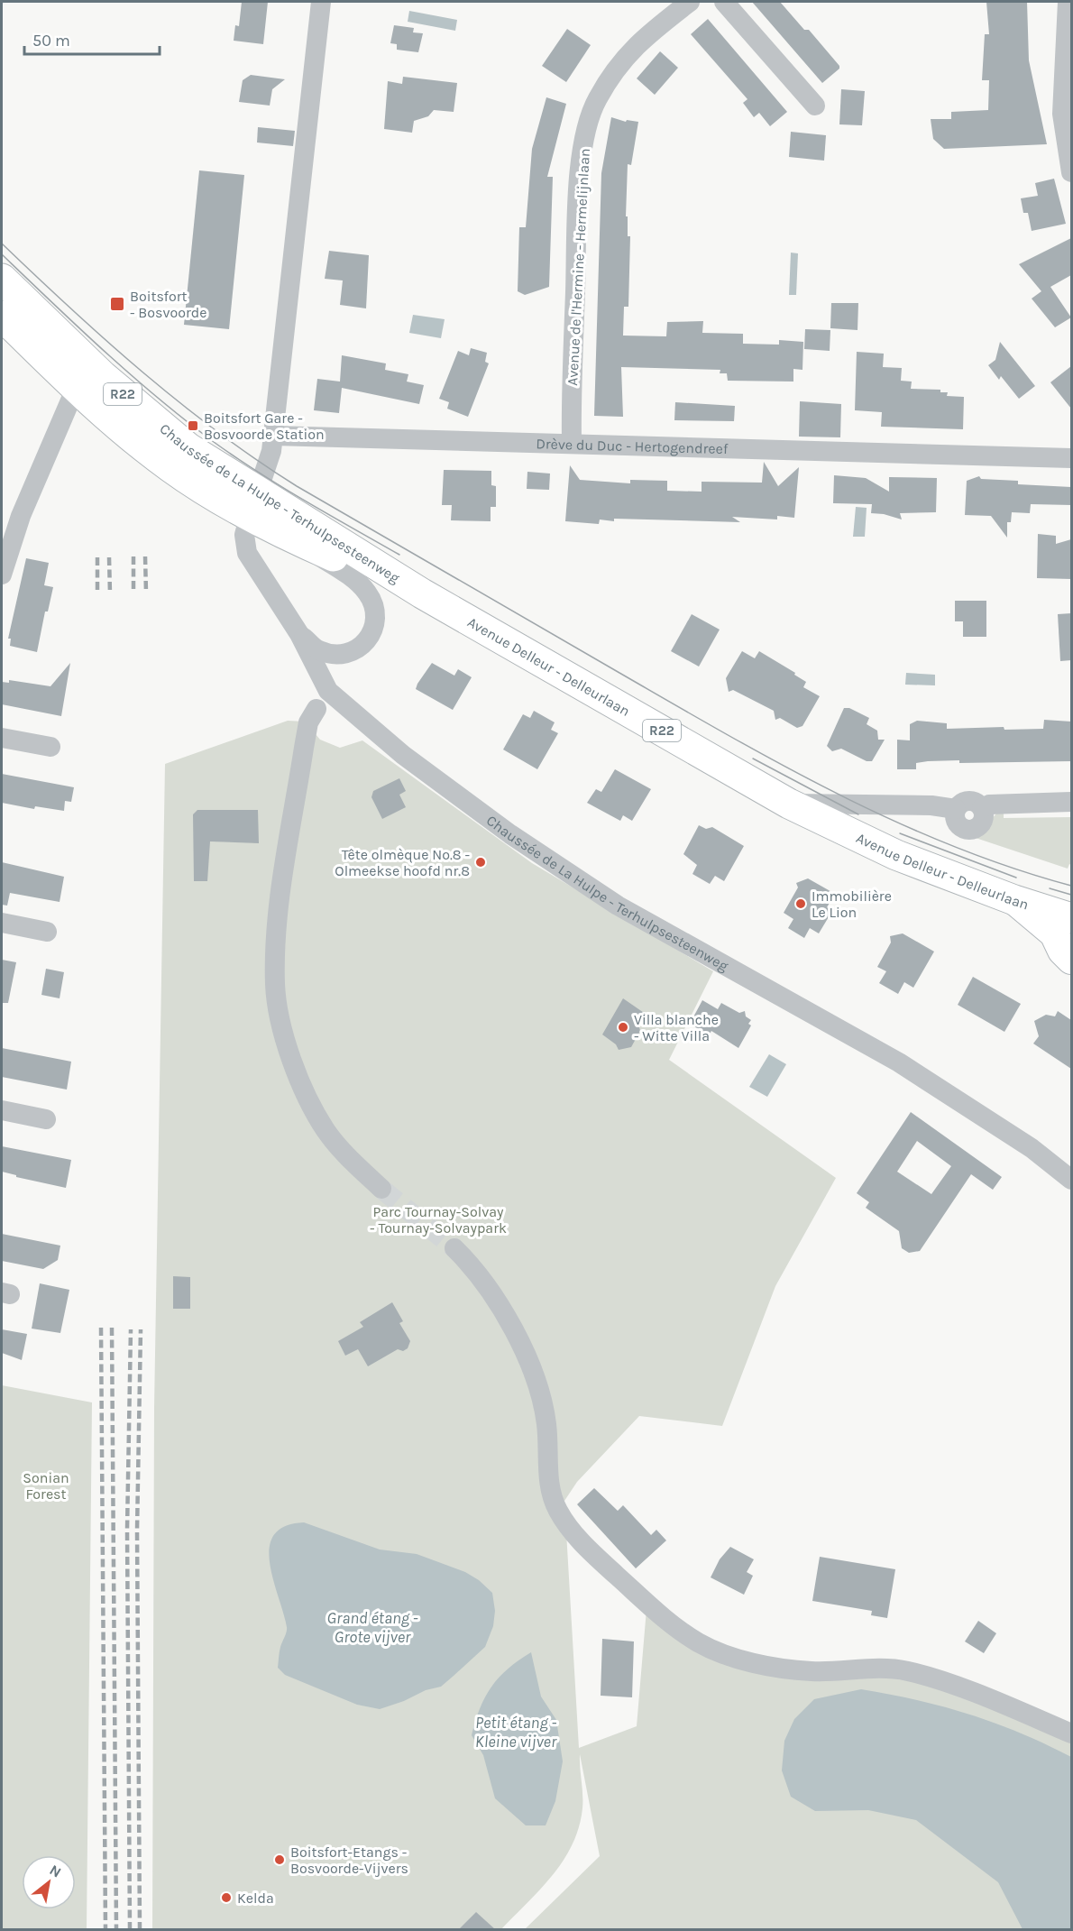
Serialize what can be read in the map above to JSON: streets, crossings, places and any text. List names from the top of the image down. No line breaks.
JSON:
{"streets":{"main road":["R22","Chaussée de La Hulpe - Terhulpsesteenweg","Avenue Delleur - Delleurlaan"],"street":["Avenue de l'Hermine - Hermelijnlaan","Drève du Duc - Hertogendreef"]},"crossings":[["Avenue de l'Hermine - Hermelijnlaan","Drève du Duc - Hertogendreef"],["Chaussée de La Hulpe - Terhulpsesteenweg","Avenue Delleur - Delleurlaan"]],"water":["Grand étang - Grote vijver","Petit étang - Kleine vijver"],"parks":["Parc Tournay-Solvay - Tournay-Solvaypark","Sonian Forest"],"places":{"transit":["Boitsfort - Bosvoorde","Boitsfort Gare - Bosvoorde Station"],"other":["Tête olmèque No.8 - Olmeekse hoofd nr.8","Immobilière Le Lion","Villa blanche - Witte Villa","Boitsfort-Etangs - Bosvoorde-Vijvers","Kelda"]},"scale_bar":"50 m","north":"top right"}
